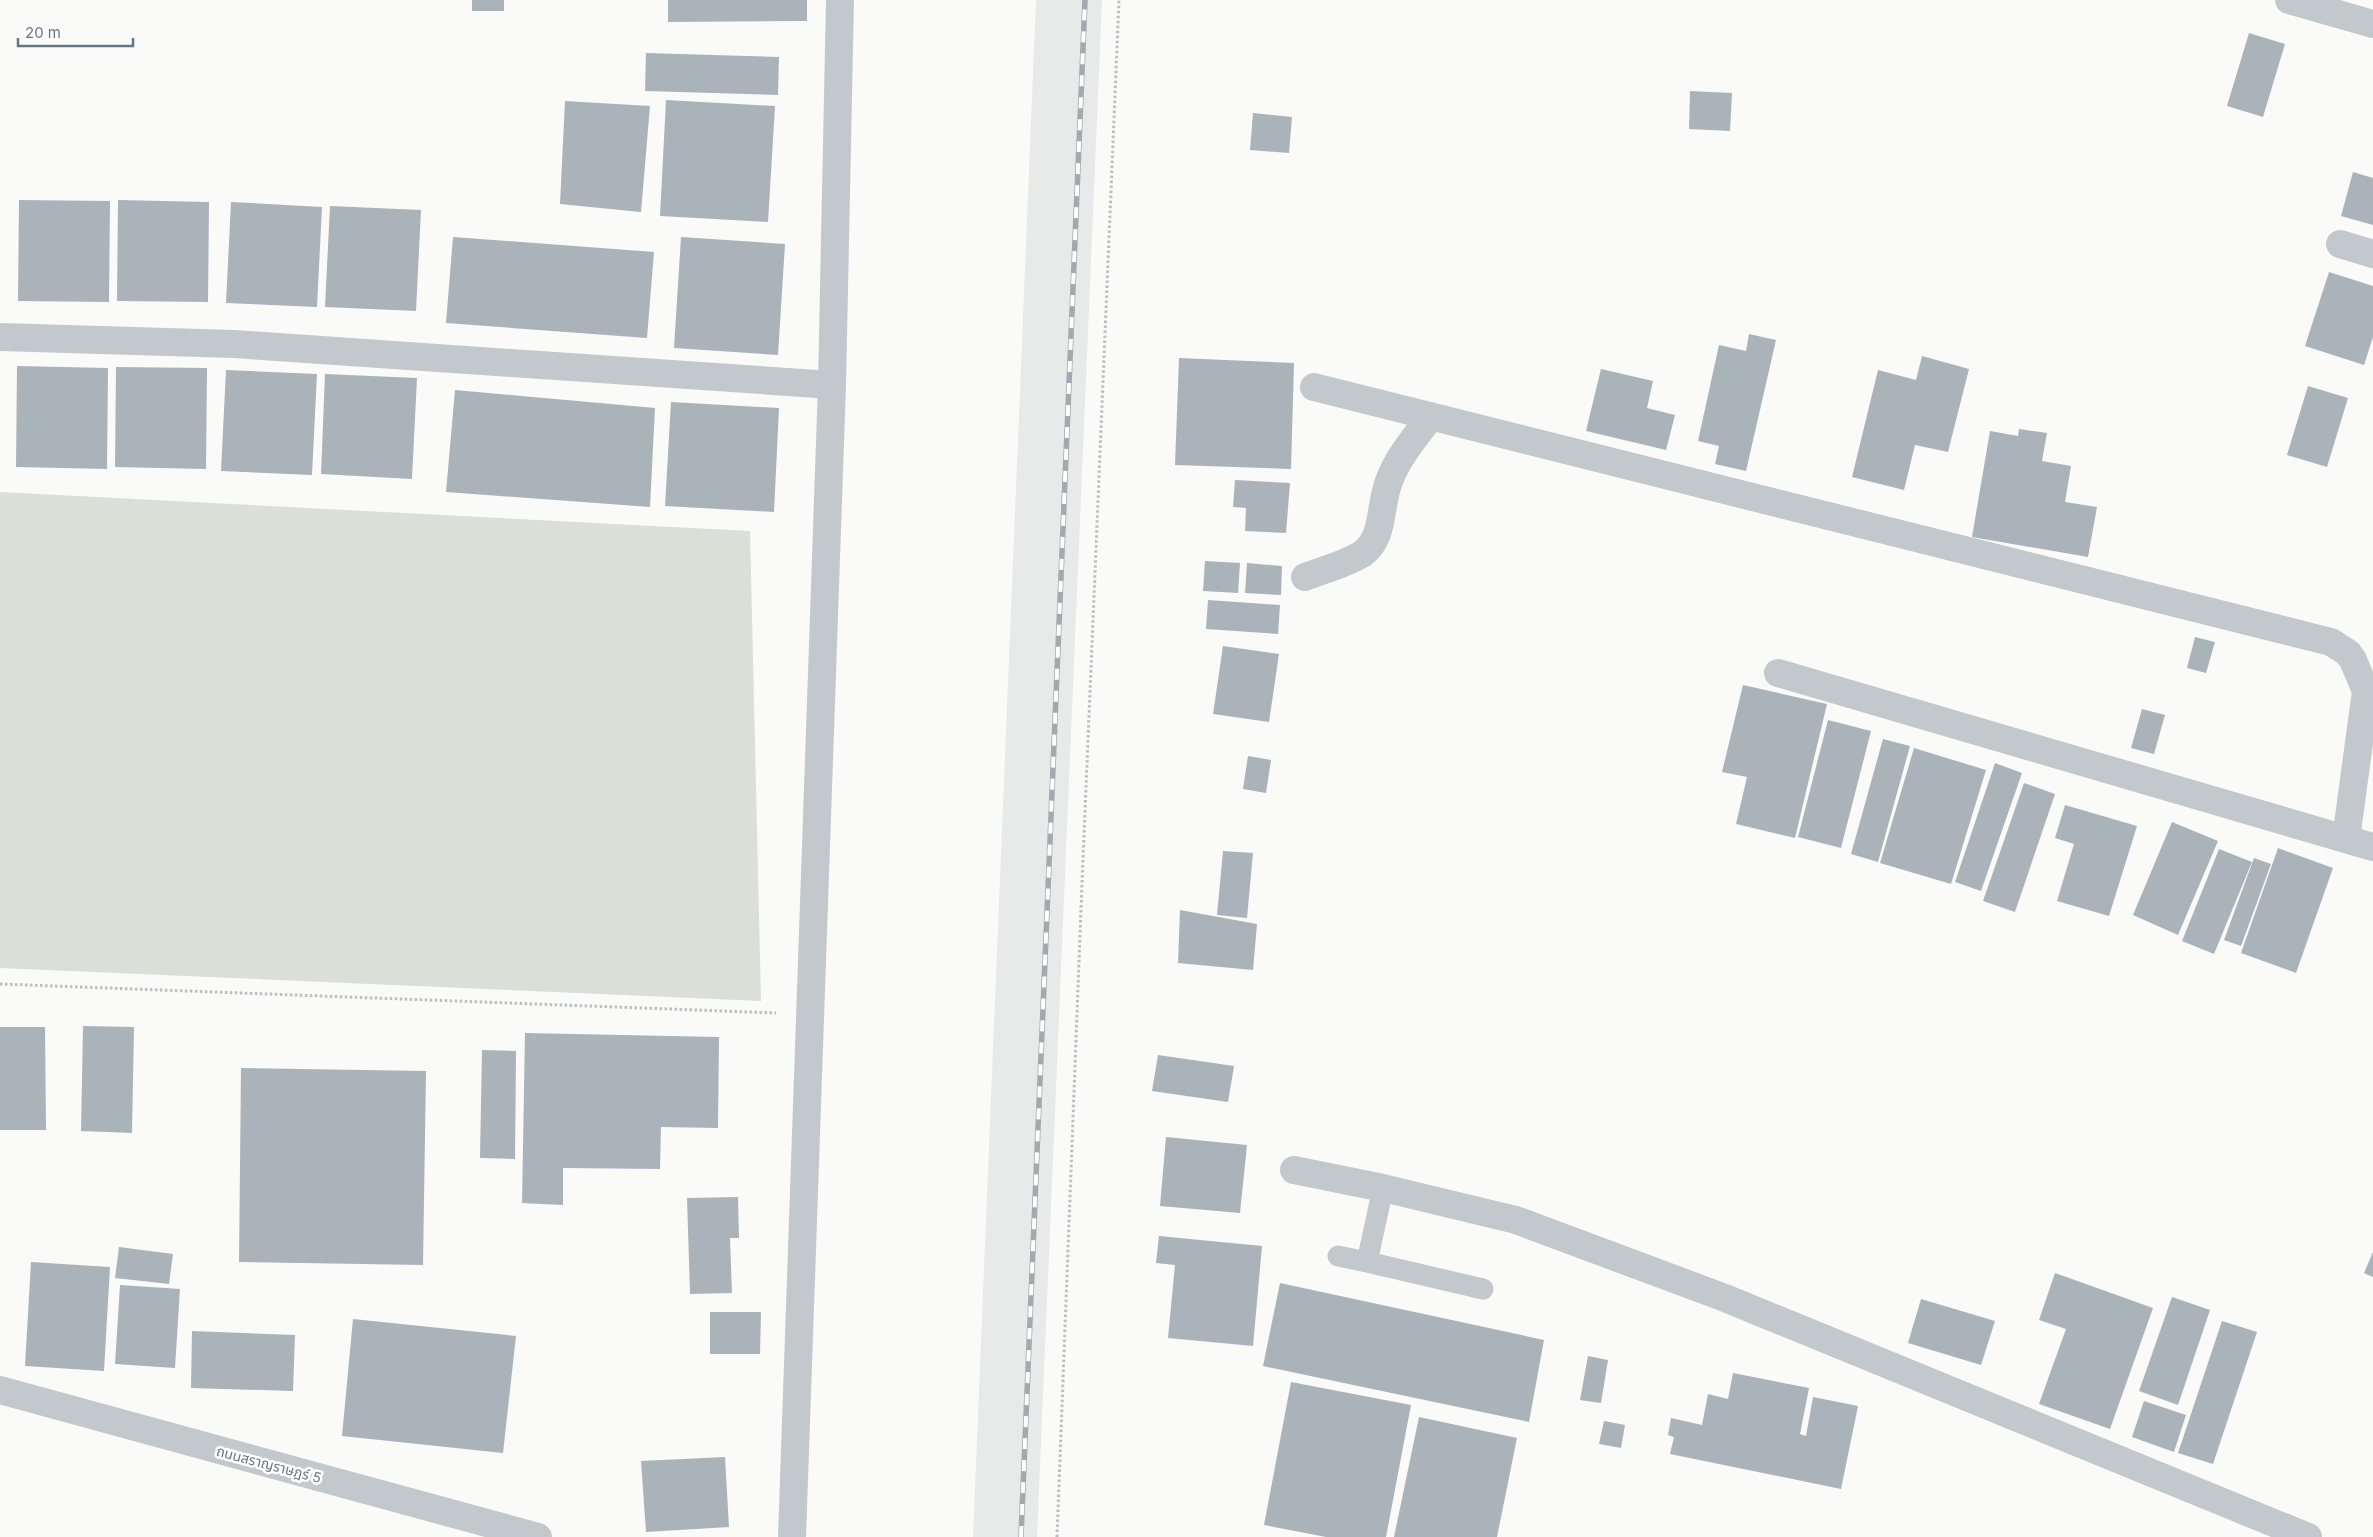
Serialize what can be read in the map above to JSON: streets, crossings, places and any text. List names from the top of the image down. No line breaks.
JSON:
{"streets":{"street":["ถนนสราญราษฎร์ 5"]},"scale_bar":"20 m"}
